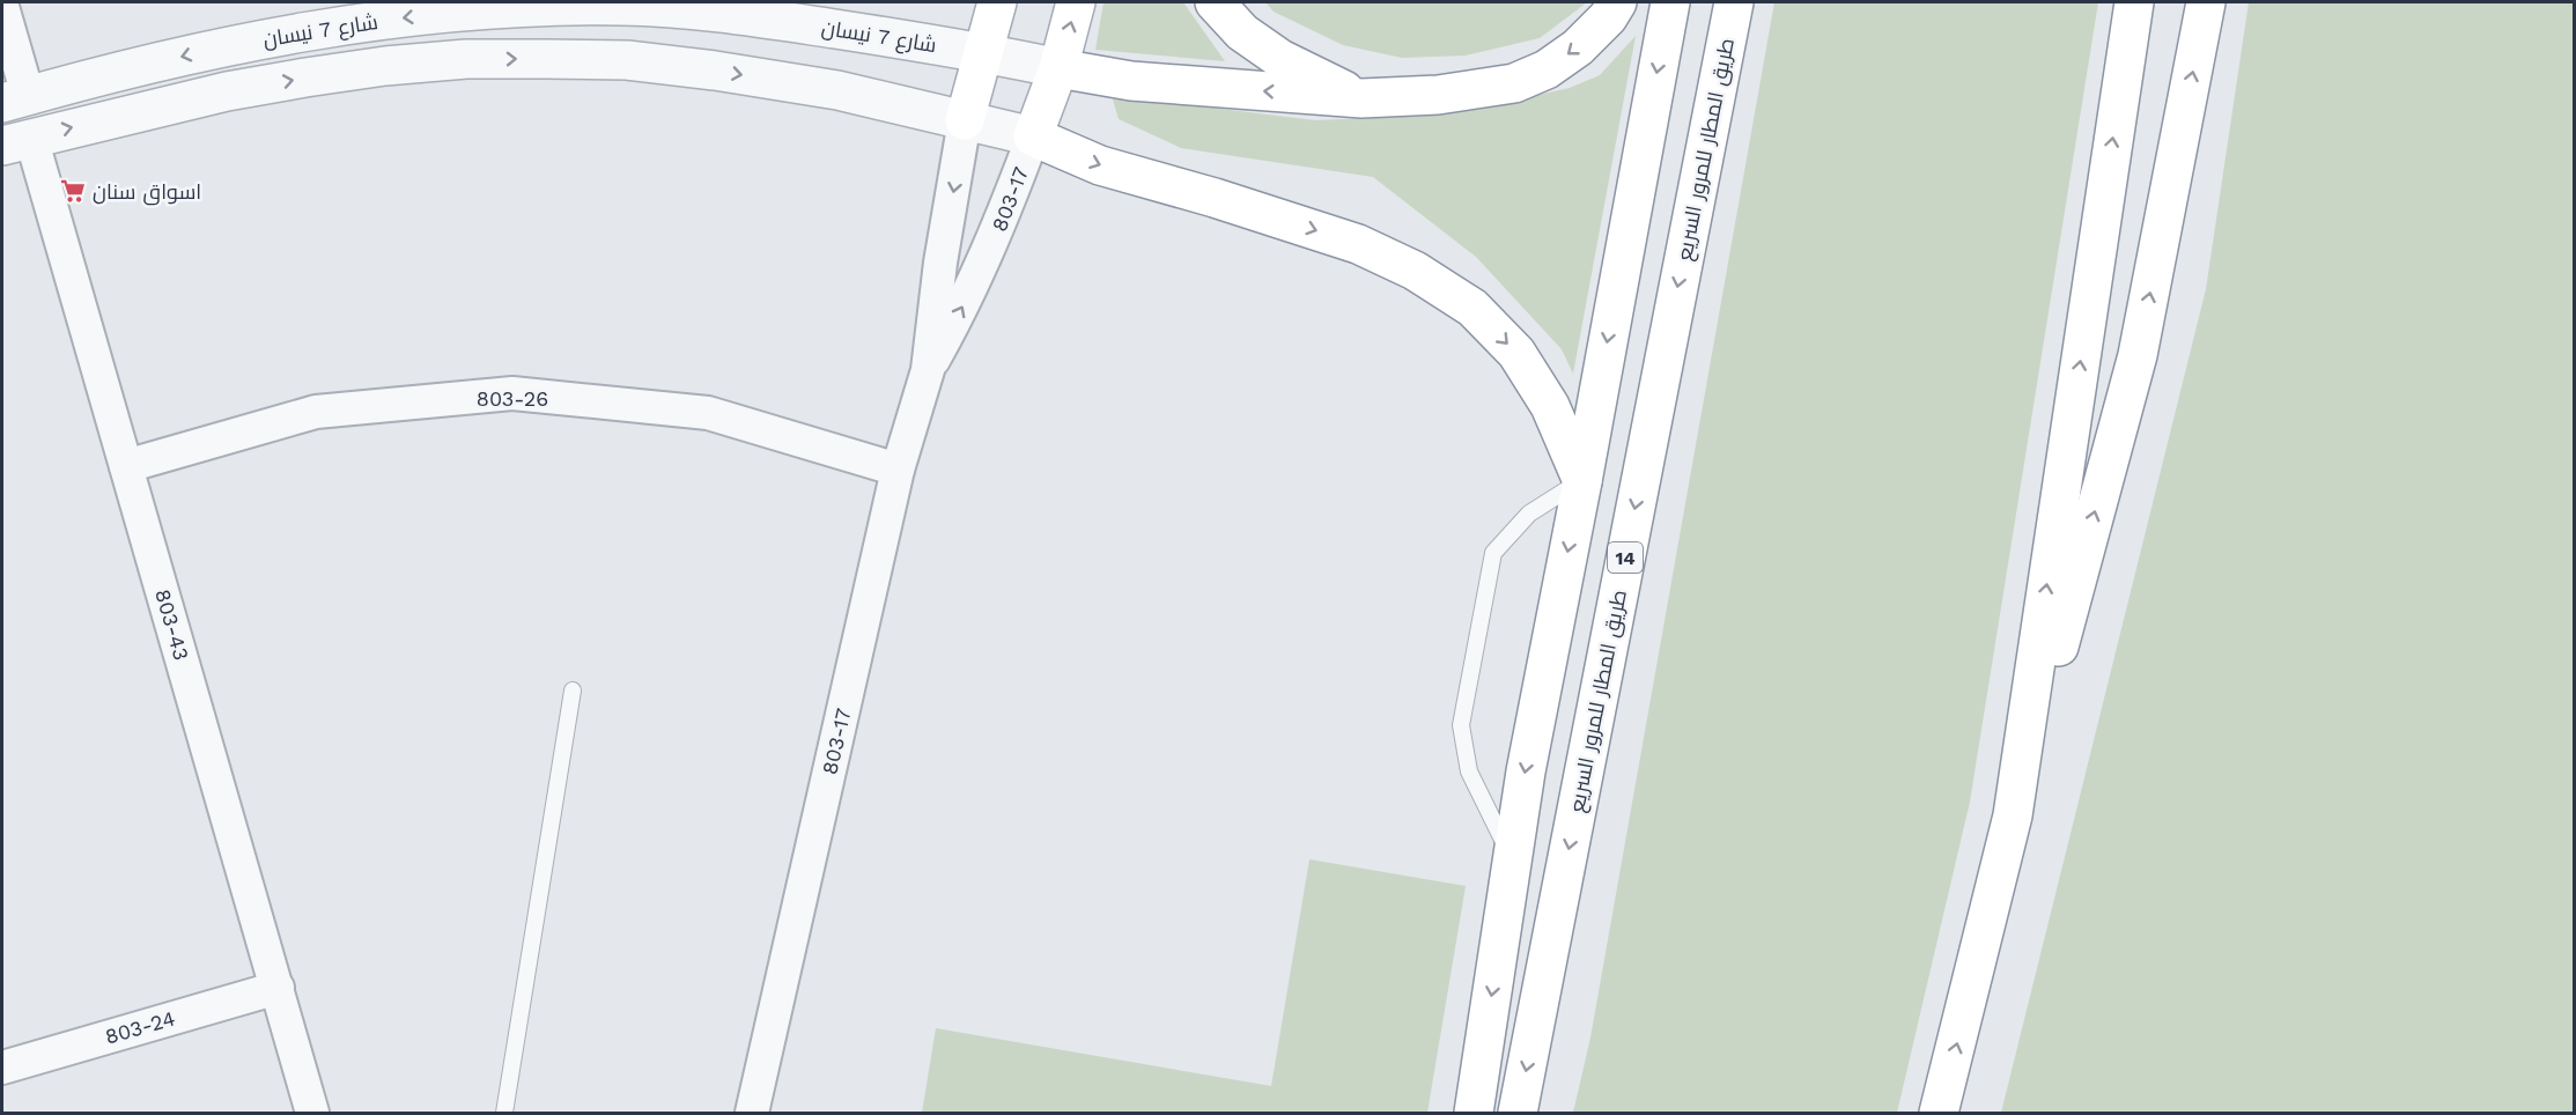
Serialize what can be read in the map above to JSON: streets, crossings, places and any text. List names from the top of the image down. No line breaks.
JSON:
{"streets":{"main road":["طريق المطار للمرور السريع","14"],"street":["شارع 7 نيسان","803-17","803-26","803-43","803-24"]},"crossings":[["803-17","803-26"],["803-26","803-43"],["803-43","803-24"]],"places":{"supermarket":["اسواق سنان"]}}
